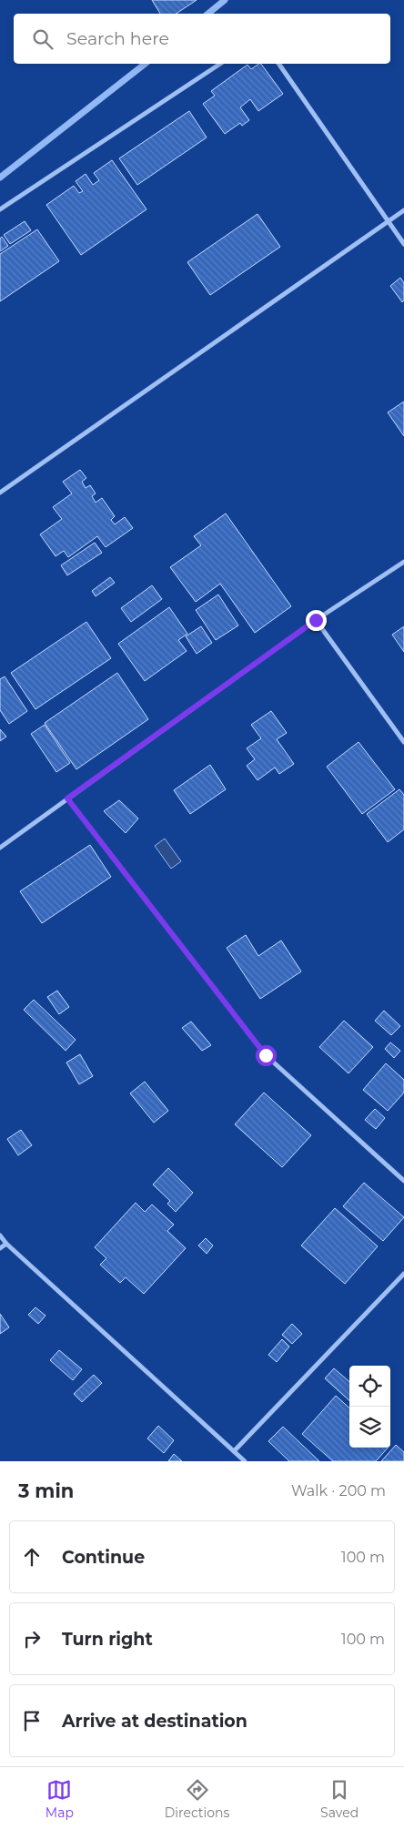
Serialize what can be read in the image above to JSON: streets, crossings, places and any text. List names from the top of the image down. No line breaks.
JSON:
{"page":{"search":"Search here","heading":["3 min","Walk · 200 m"],"list":[["Continue","100 m"],["Turn right","100 m"],"Arrive at destination"],"nav":["Map","Directions","Saved"]}}
